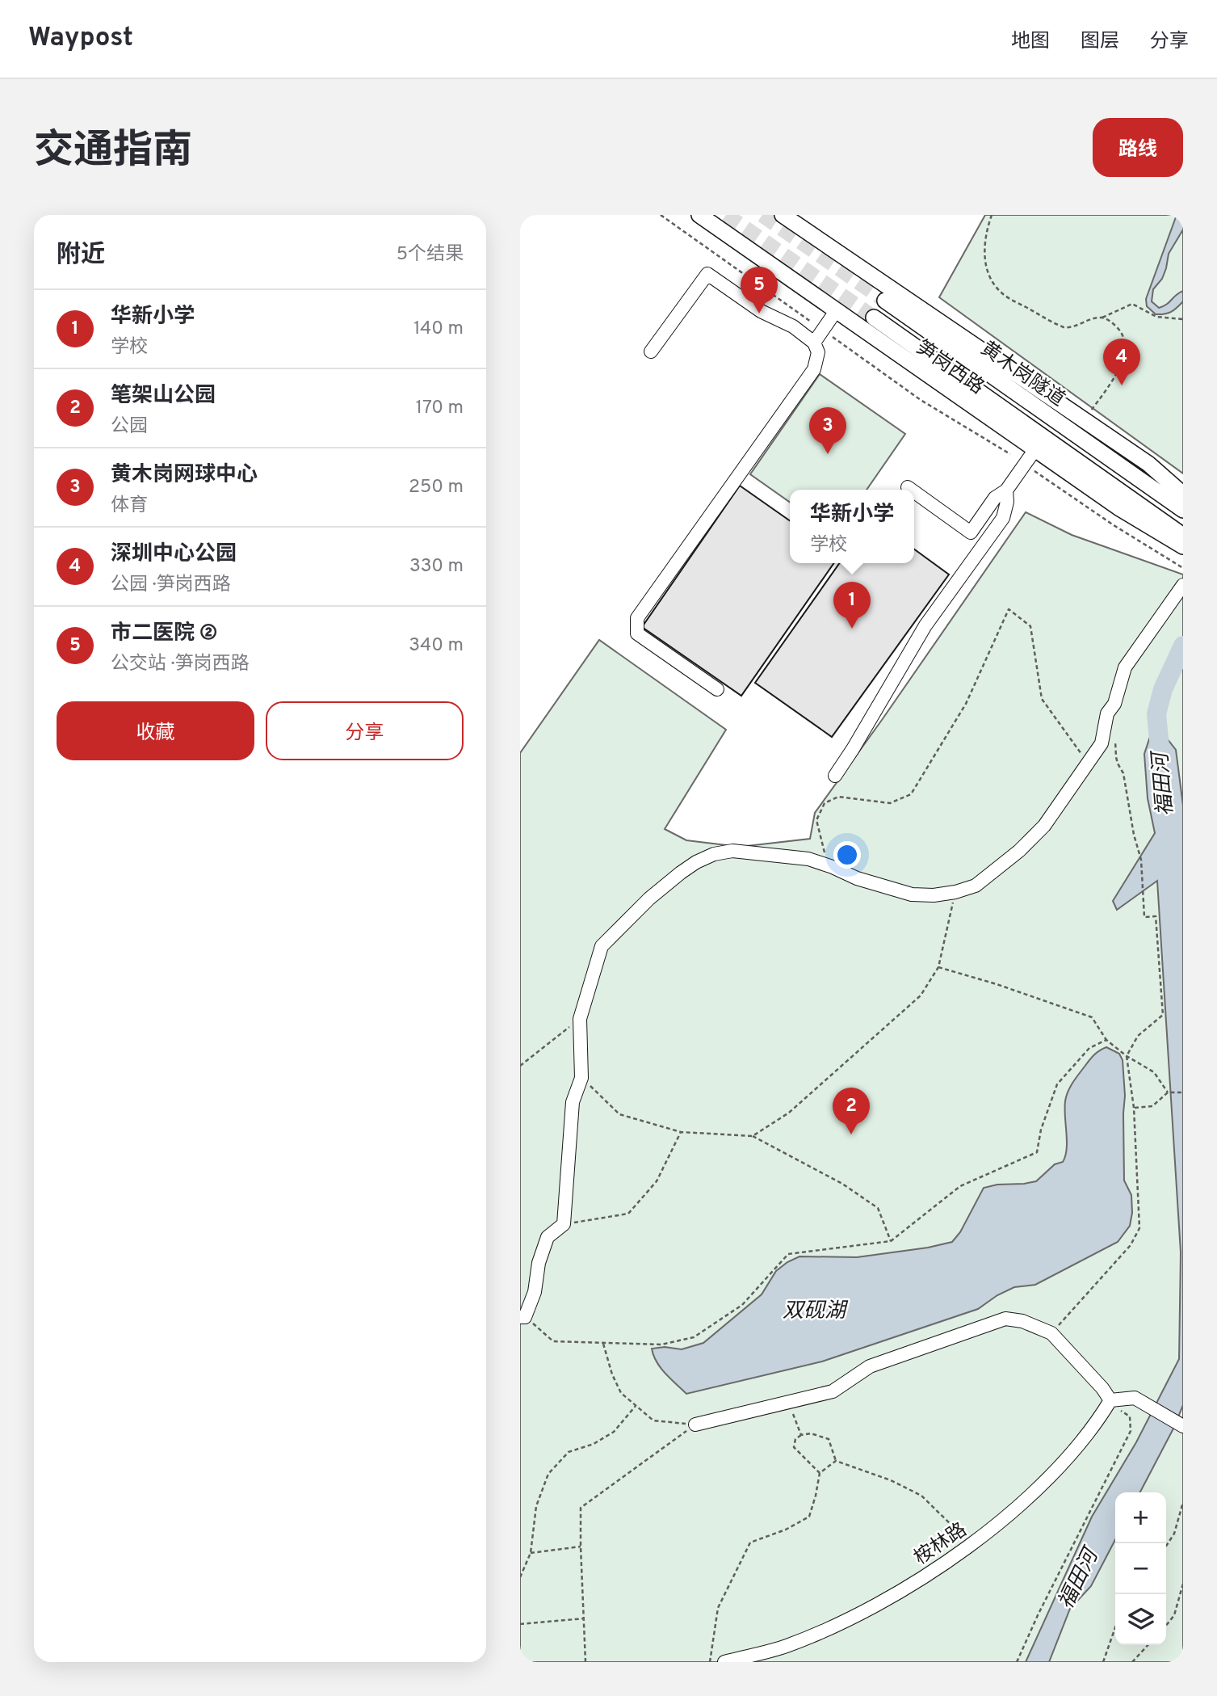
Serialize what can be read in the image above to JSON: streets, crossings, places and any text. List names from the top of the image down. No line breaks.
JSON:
{"streets":{"main road":["笋岗西路","黄木岗隧道"],"lane":["桉林路"]},"water":["福田河","双砚湖"],"page":{"header":"Waypost","nav":["地图","图层","分享"],"title":"交通指南","buttons":["路线",["收藏","分享"]],"heading":["附近","5个结果"],"pins":["5","4","3","1","2"],"list":[{"mark":"1","name":"华新小学","note":"学校","value":"140 m"},{"mark":"2","name":"笔架山公园","note":"公园","value":"170 m"},{"mark":"3","name":"黄木岗网球中心","note":"体育","value":"250 m"},{"mark":"4","name":"深圳中心公园","note":"公园 · 笋岗西路","value":"330 m"},{"mark":"5","name":"市二医院 ②","note":"公交站 · 笋岗西路","value":"340 m"}],"popup":["华新小学","学校"],"map_buttons":["+","−"]}}
